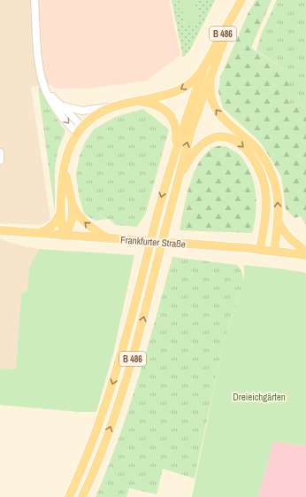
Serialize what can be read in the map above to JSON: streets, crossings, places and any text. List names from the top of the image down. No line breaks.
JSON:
{"streets":{"main road":["B 486","Frankfurter Straße"]},"crossings":[["B 486","Frankfurter Straße"]],"parks":["Dreieichgärten"]}
